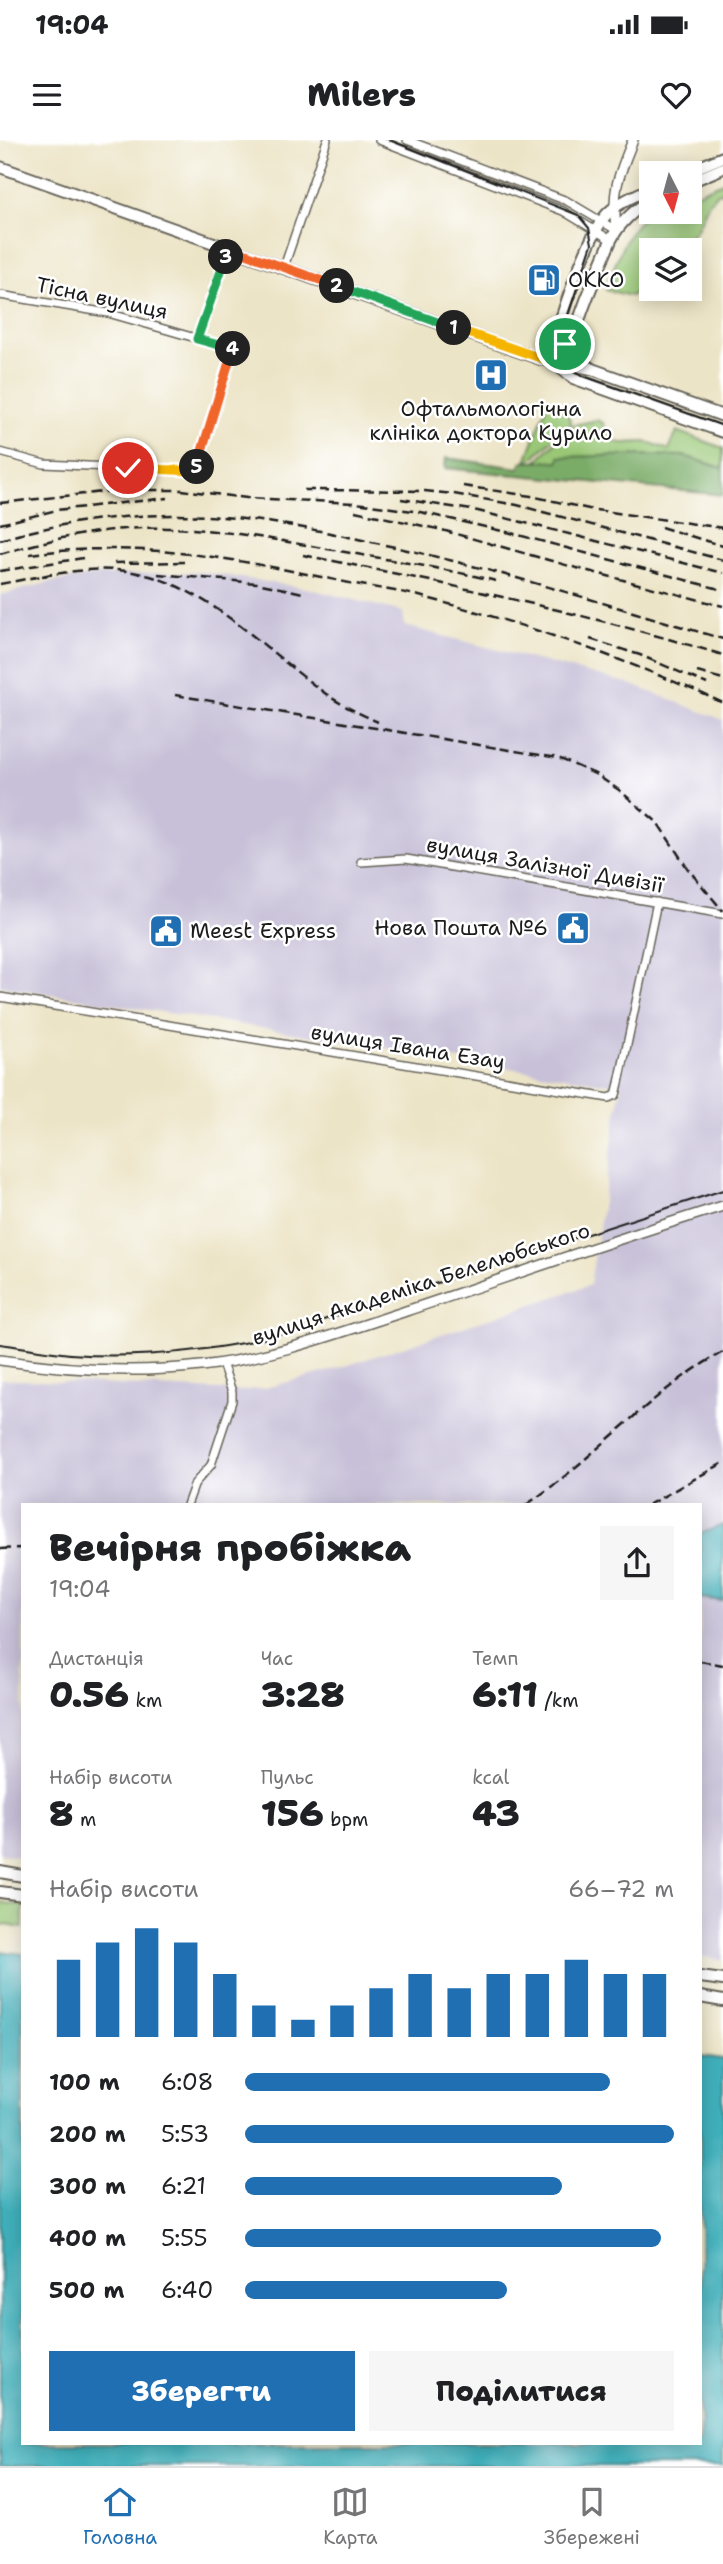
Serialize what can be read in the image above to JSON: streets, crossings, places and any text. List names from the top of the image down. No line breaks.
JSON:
{"streets":{"street":["Тісна вулиця","вулиця Залізної Дивізії","вулиця Івана Езау","вулиця Академіка Белелюбського"]},"crossings":[["вулиця Залізної Дивізії","вулиця Івана Езау"]],"places":{"fuel station":["OKKO"],"hospital":["Офтальмологічна клініка доктора Курило"],"public building":["Нова Пошта №6","Meest Express"]},"north":"bottom","page":{"status":"19:04","header":"Milers","pins":["3","2","1","4","5"],"heading":["Вечірня пробіжка","19:04"],"stats":[["Дистанція","0.56 km"],["Час","3:28"],["Темп","6:11 /km"],["Набір висоти","8 m"],["Пульс","156 bpm"],["kcal","43"]],"chart":["Набір висоти","66–72 m"],"list":[{"name":"100 m","note":"6:08"},{"name":"200 m","note":"5:53"},{"name":"300 m","note":"6:21"},{"name":"400 m","note":"5:55"},{"name":"500 m","note":"6:40"}],"buttons":["Зберегти","Поділитися"],"tabs":["Головна","Карта","Збережені"]}}
